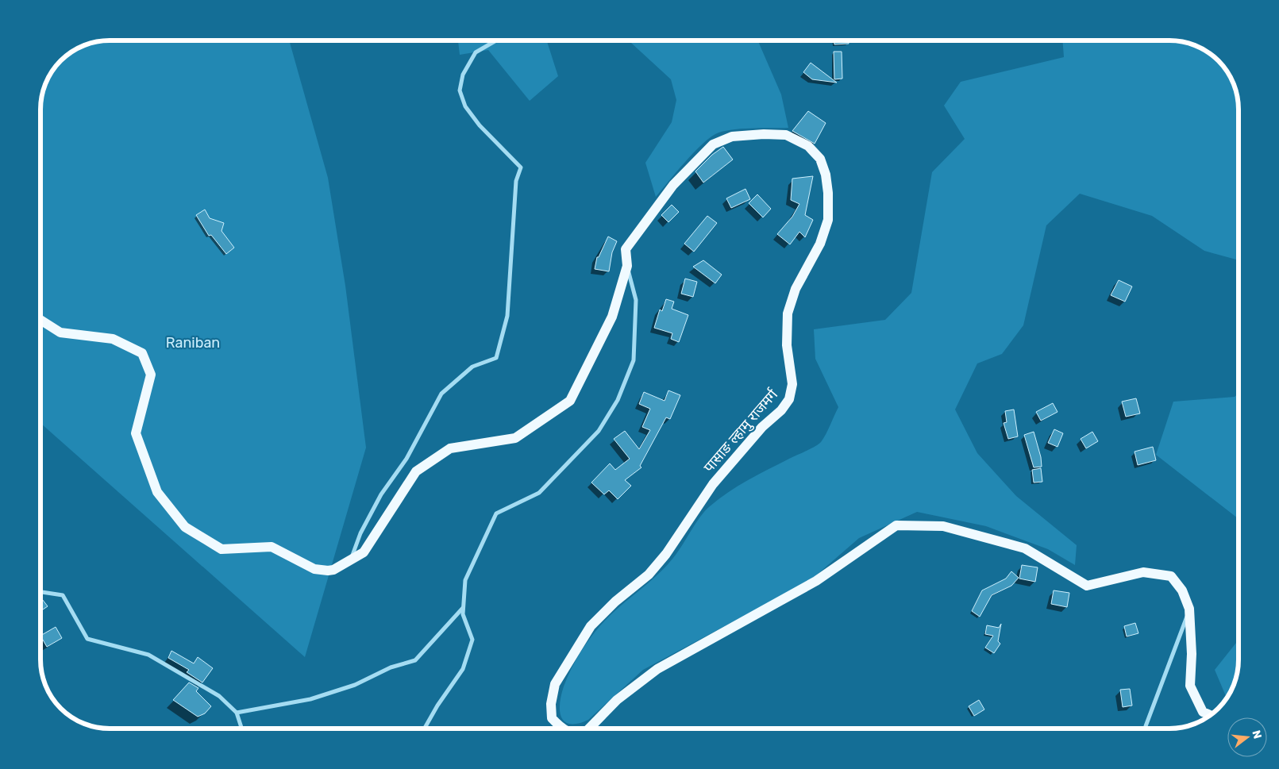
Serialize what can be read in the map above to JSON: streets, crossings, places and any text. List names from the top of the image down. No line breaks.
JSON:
{"streets":{"main road":["पासाङ ल्हामु राजमर्ग"]},"parks":["Raniban"],"north":"right"}
